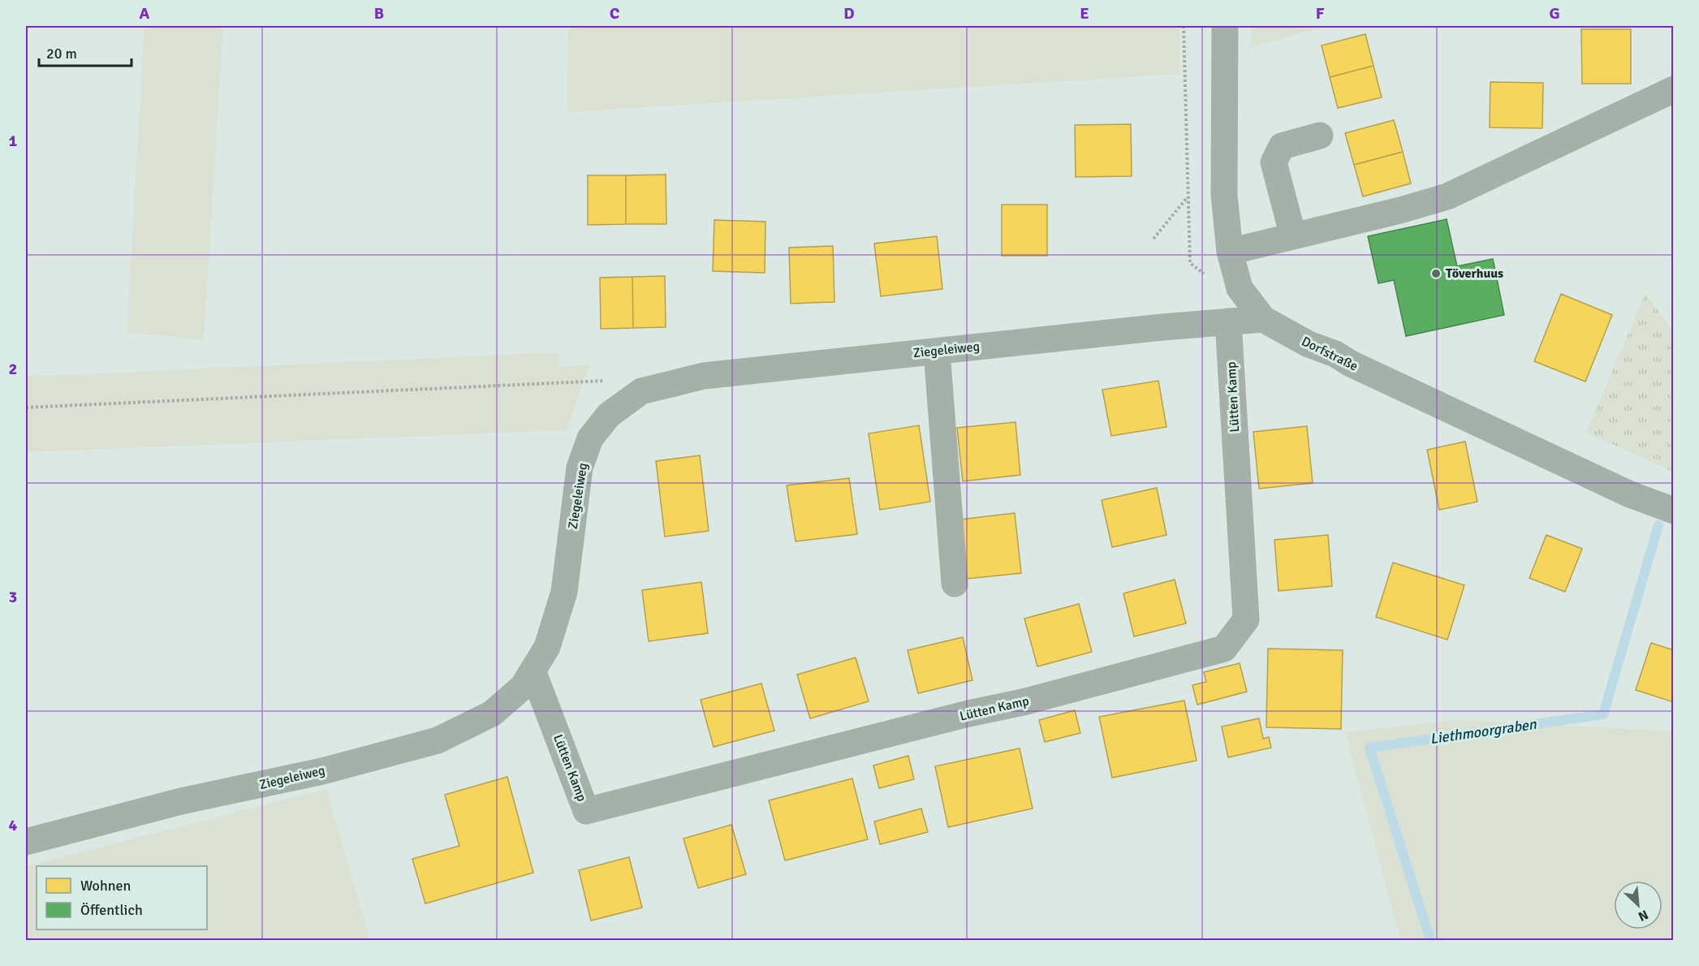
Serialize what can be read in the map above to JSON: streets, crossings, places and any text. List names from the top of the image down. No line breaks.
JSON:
{"streets":{"street":["Ziegeleiweg","Dorfstraße","Lütten Kamp"]},"crossings":[["Ziegeleiweg","Dorfstraße"],["Ziegeleiweg","Lütten Kamp"]],"water":["Liethmoorgraben"],"places":["Töverhuus"],"legend":["Wohnen","Öffentlich"],"scale_bar":"20 m","north":"bottom right","grid":{"columns":["A","B","C","D","E","F","G"],"rows":["1","2","3","4"]}}
